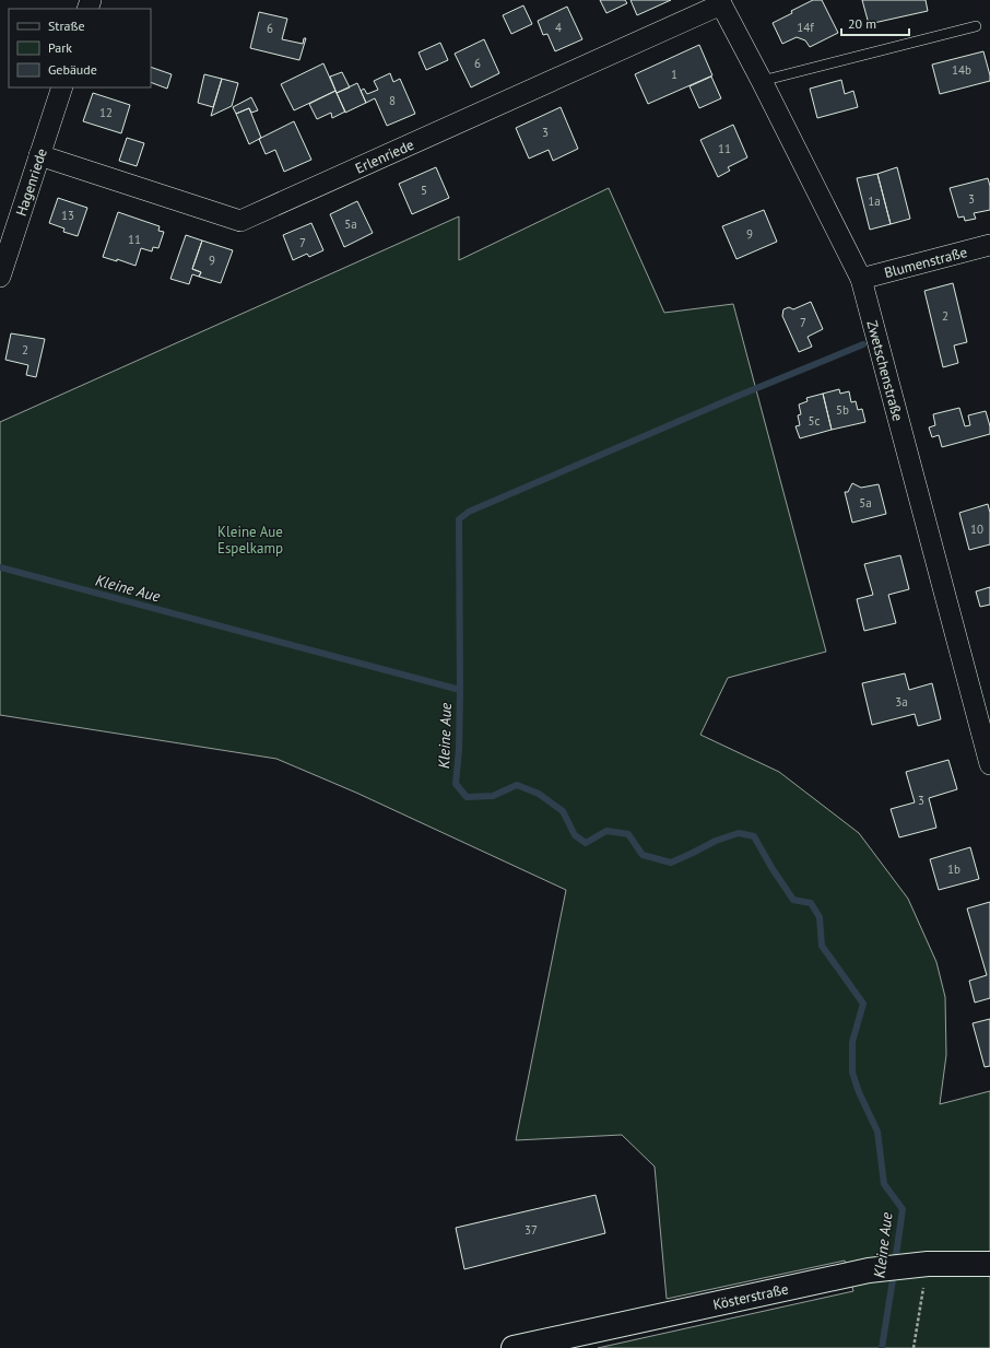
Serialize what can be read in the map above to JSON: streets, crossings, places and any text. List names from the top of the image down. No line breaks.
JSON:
{"streets":{"main road":["Kösterstraße"],"street":["Erlenriede","Hagenriede","Blumenstraße","Zwetschenstraße"]},"crossings":[["Erlenriede","Hagenriede"],["Erlenriede","Zwetschenstraße"],["Blumenstraße","Zwetschenstraße"]],"water":["Kleine Aue"],"parks":["Kleine Aue Espelkamp"],"house_numbers":["4","14f","6","6","14b","1","8","12","3","11","5","3","1a","13","5a","9","11","7","9","2","7","2","5b","5c","5a","10","3a","3","1b","37"],"legend":["Straße","Park","Gebäude"],"scale_bar":"20 m"}
